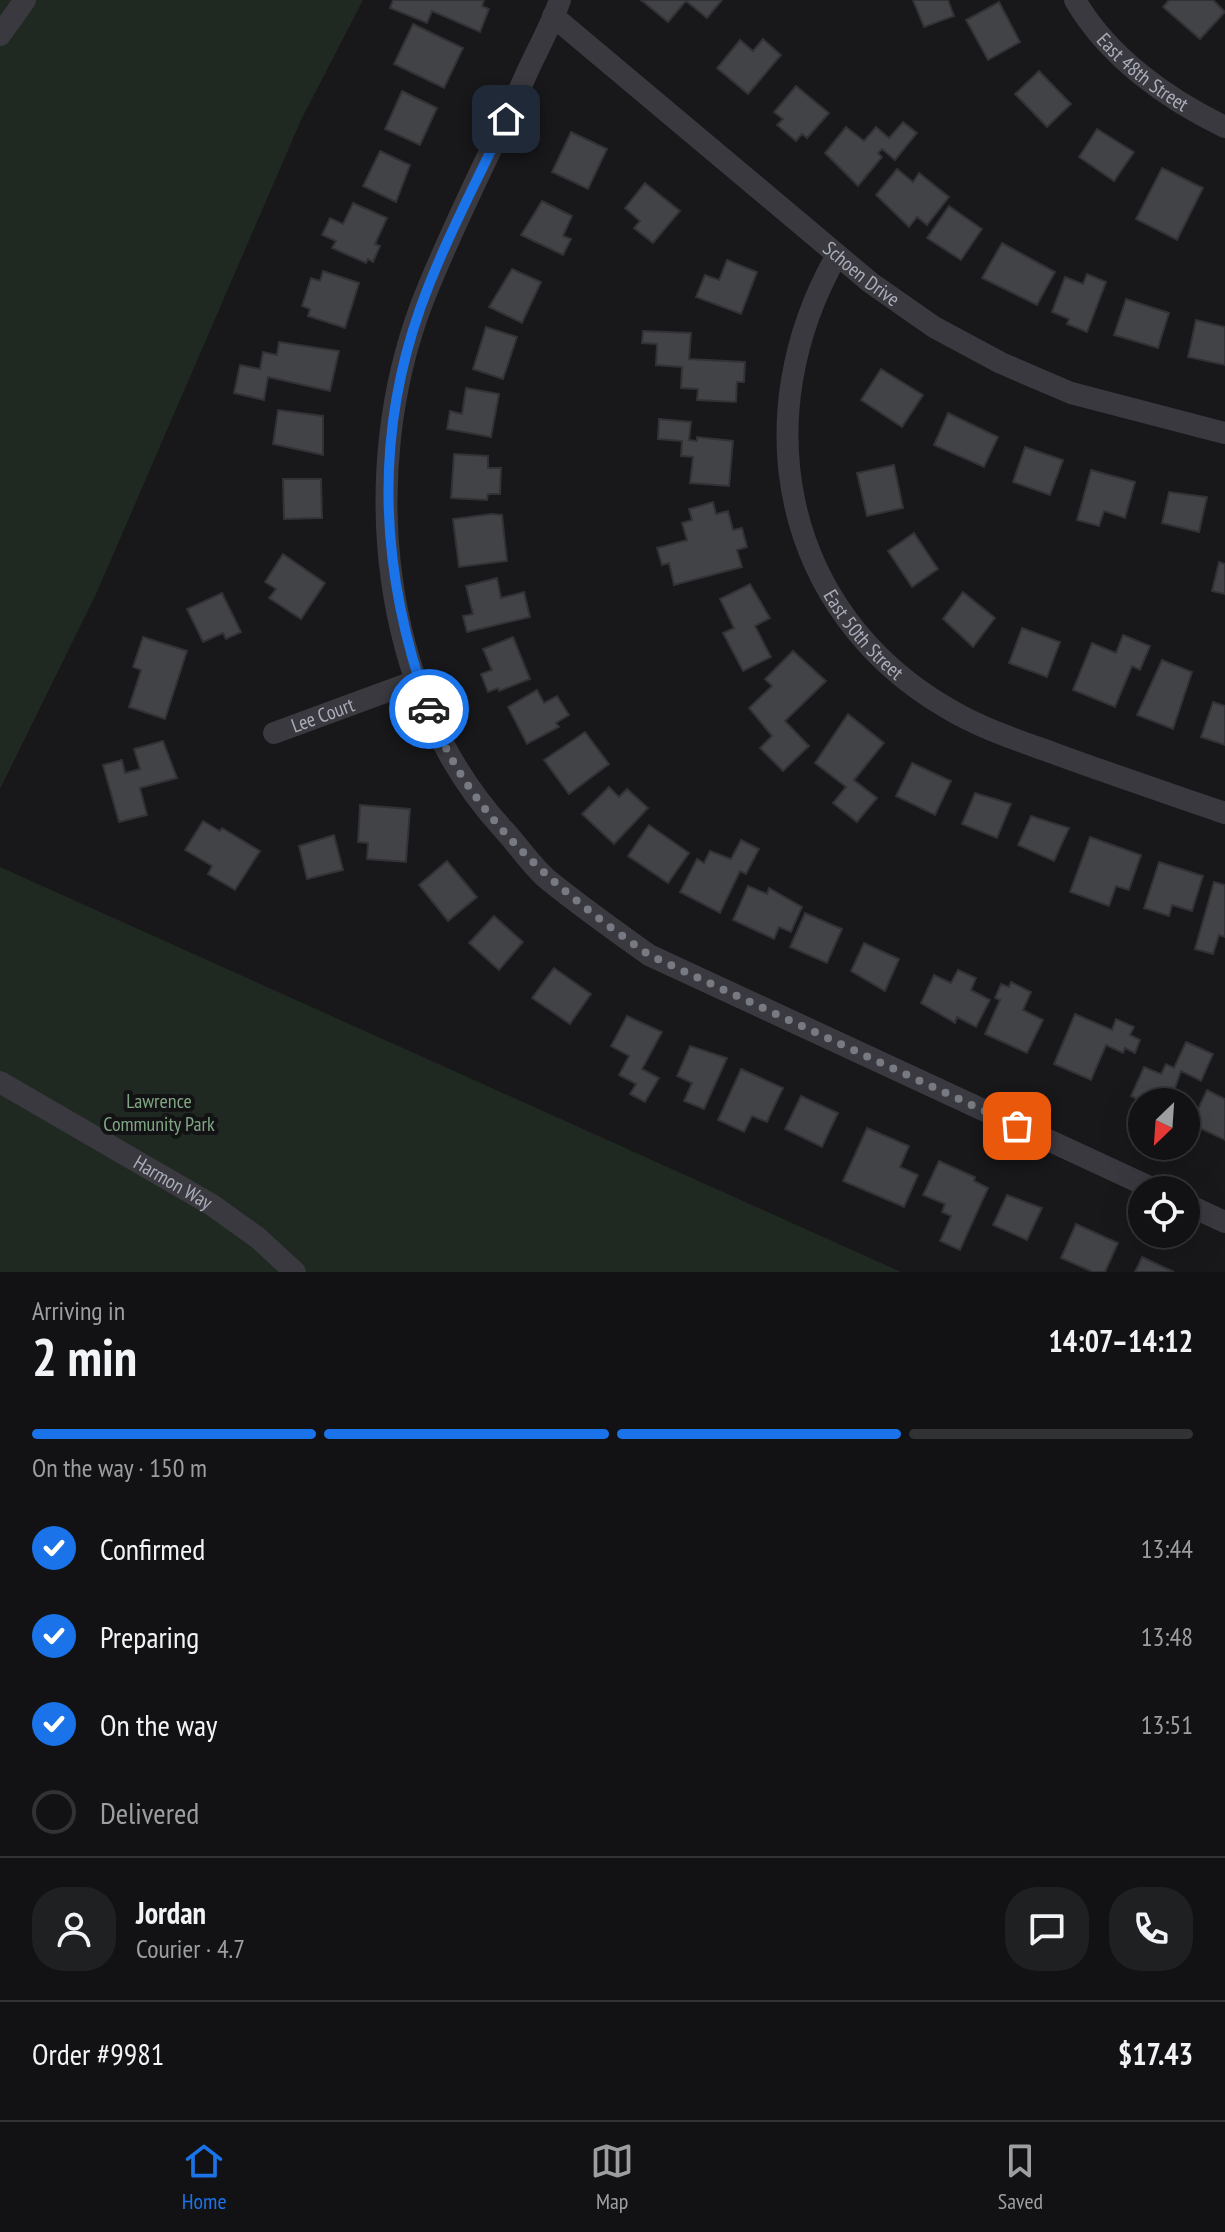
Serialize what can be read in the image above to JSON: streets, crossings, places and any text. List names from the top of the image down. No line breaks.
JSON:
{"streets":{"street":["East 48th Street","Schoen Drive","East 50th Street","Lee Court","Harmon Way"]},"crossings":[["Schoen Drive","East 50th Street"]],"parks":["Lawrence Community Park"],"north":"bottom left","page":{"heading":["2 min","Arriving in","14:07–14:12"],"panel":["Jordan","Courier · 4.7","Order #9981","$17.43"],"bar":"On the way · 150 m","list":[["Confirmed","13:44"],["Preparing","13:48"],["On the way","13:51"],"Delivered"],"tabs":["Home","Map","Saved"]}}
